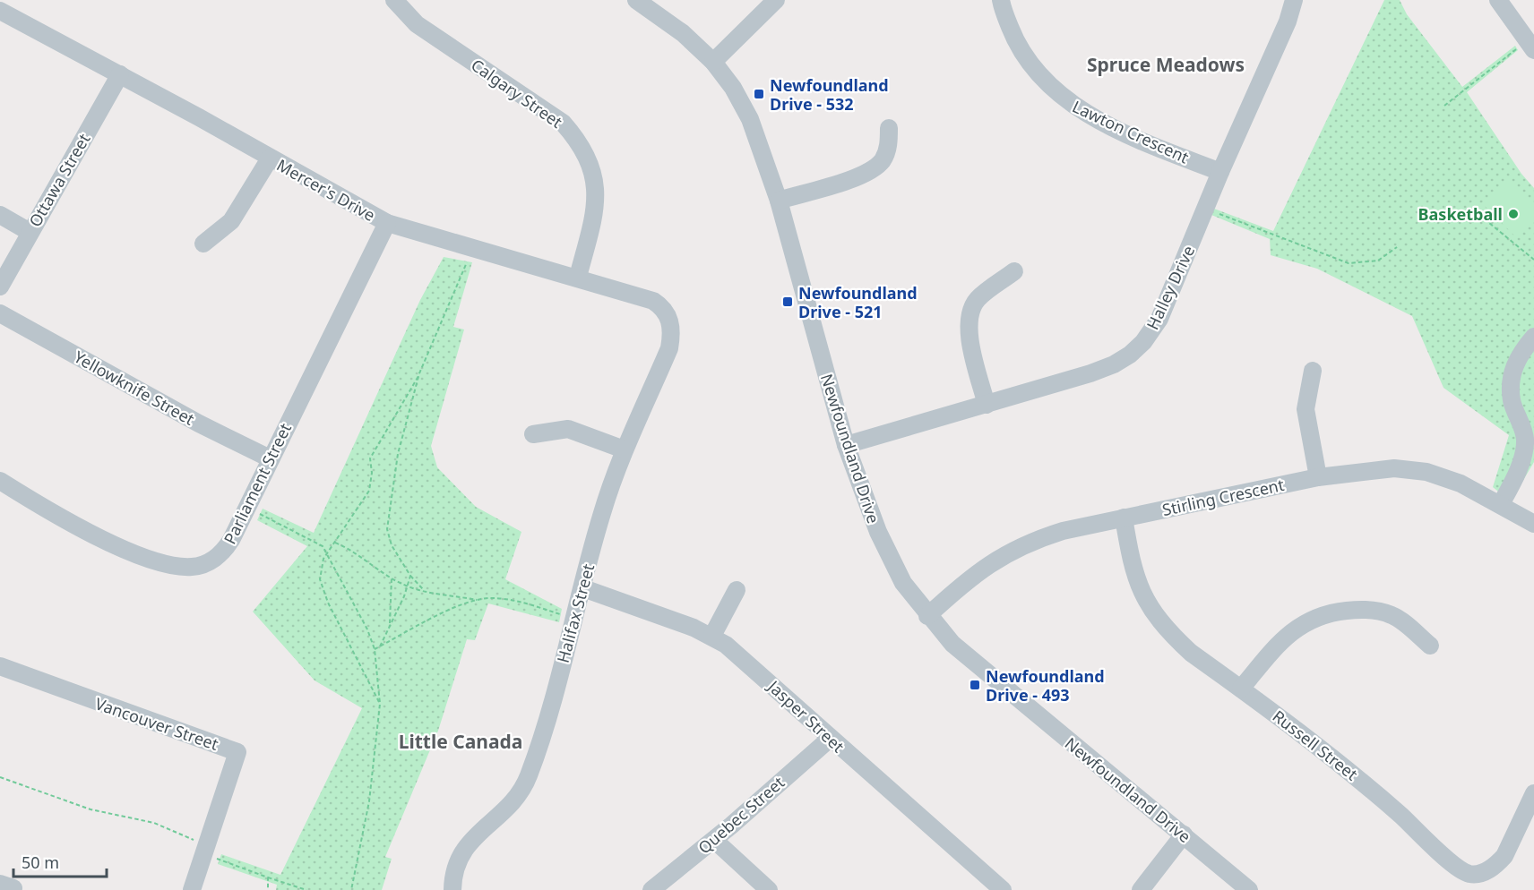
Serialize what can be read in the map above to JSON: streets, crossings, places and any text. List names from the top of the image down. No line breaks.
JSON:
{"streets":{"street":["Calgary Street","Lawton Crescent","Ottawa Street","Mercer's Drive","Halley Drive","Yellowknife Street","Newfoundland Drive","Parliament Street","Stirling Crescent","Halifax Street","Jasper Street","Vancouver Street","Russell Street","Quebec Street"]},"crossings":[["Calgary Street","Mercer's Drive"],["Lawton Crescent","Halley Drive"],["Ottawa Street","Mercer's Drive"],["Mercer's Drive","Parliament Street"],["Mercer's Drive","Halifax Street"],["Halley Drive","Newfoundland Drive"],["Yellowknife Street","Parliament Street"],["Newfoundland Drive","Stirling Crescent"],["Stirling Crescent","Russell Street"],["Halifax Street","Jasper Street"],["Jasper Street","Quebec Street"]],"districts":["Spruce Meadows","Little Canada"],"places":{"transit":["Newfoundland Drive - 532","Newfoundland Drive - 521","Newfoundland Drive - 493"],"other":["Basketball"]},"scale_bar":"50 m"}
